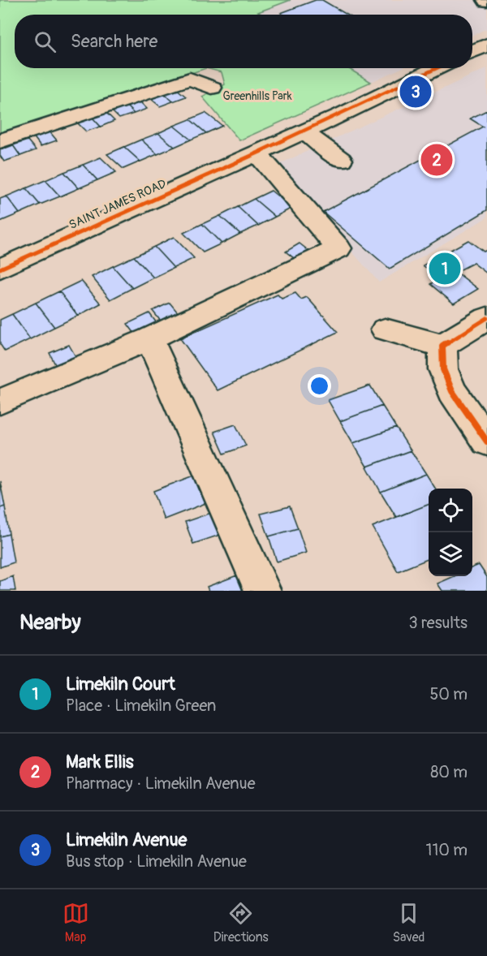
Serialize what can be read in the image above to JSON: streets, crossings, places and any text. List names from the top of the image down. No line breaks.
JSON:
{"streets":{"street":["SAINT JAMES ROAD"]},"parks":["Greenhills Park"],"page":{"search":"Search here","pins":["3","2","1"],"heading":["Nearby","3 results"],"list":[{"mark":"1","name":"Limekiln Court","note":"Place · Limekiln Green","value":"50 m"},{"mark":"2","name":"Mark Ellis","note":"Pharmacy · Limekiln Avenue","value":"80 m"},{"mark":"3","name":"Limekiln Avenue","note":"Bus stop · Limekiln Avenue","value":"110 m"}],"nav":["Map","Directions","Saved"]}}
